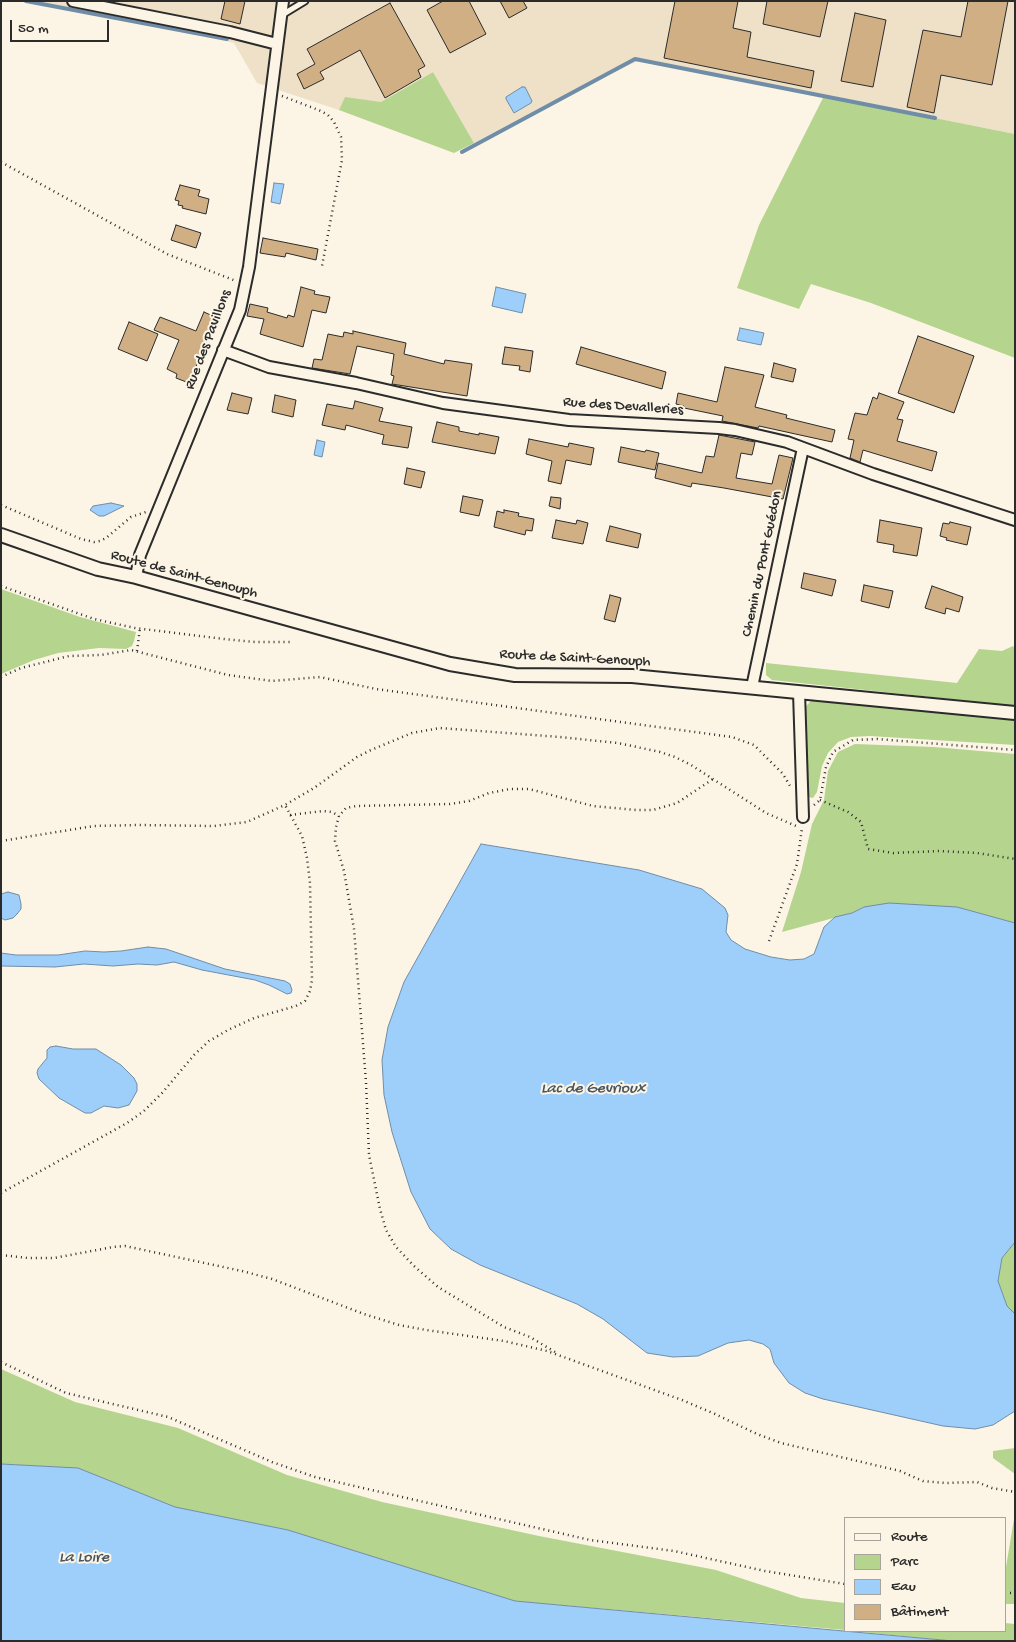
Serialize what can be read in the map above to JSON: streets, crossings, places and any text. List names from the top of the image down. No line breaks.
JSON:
{"streets":{"street":["Rue des Pavillons","Rue des Devalleries","Chemin du Pont Guédon","Route de Saint-Genouph"]},"crossings":[["Rue des Pavillons","Rue des Devalleries"],["Rue des Pavillons","Route de Saint-Genouph"],["Rue des Devalleries","Chemin du Pont Guédon"],["Chemin du Pont Guédon","Route de Saint-Genouph"]],"water":["Lac de Gevrioux","La Loire"],"legend":["Route","Parc","Eau","Bâtiment"],"scale_bar":"50 m"}
